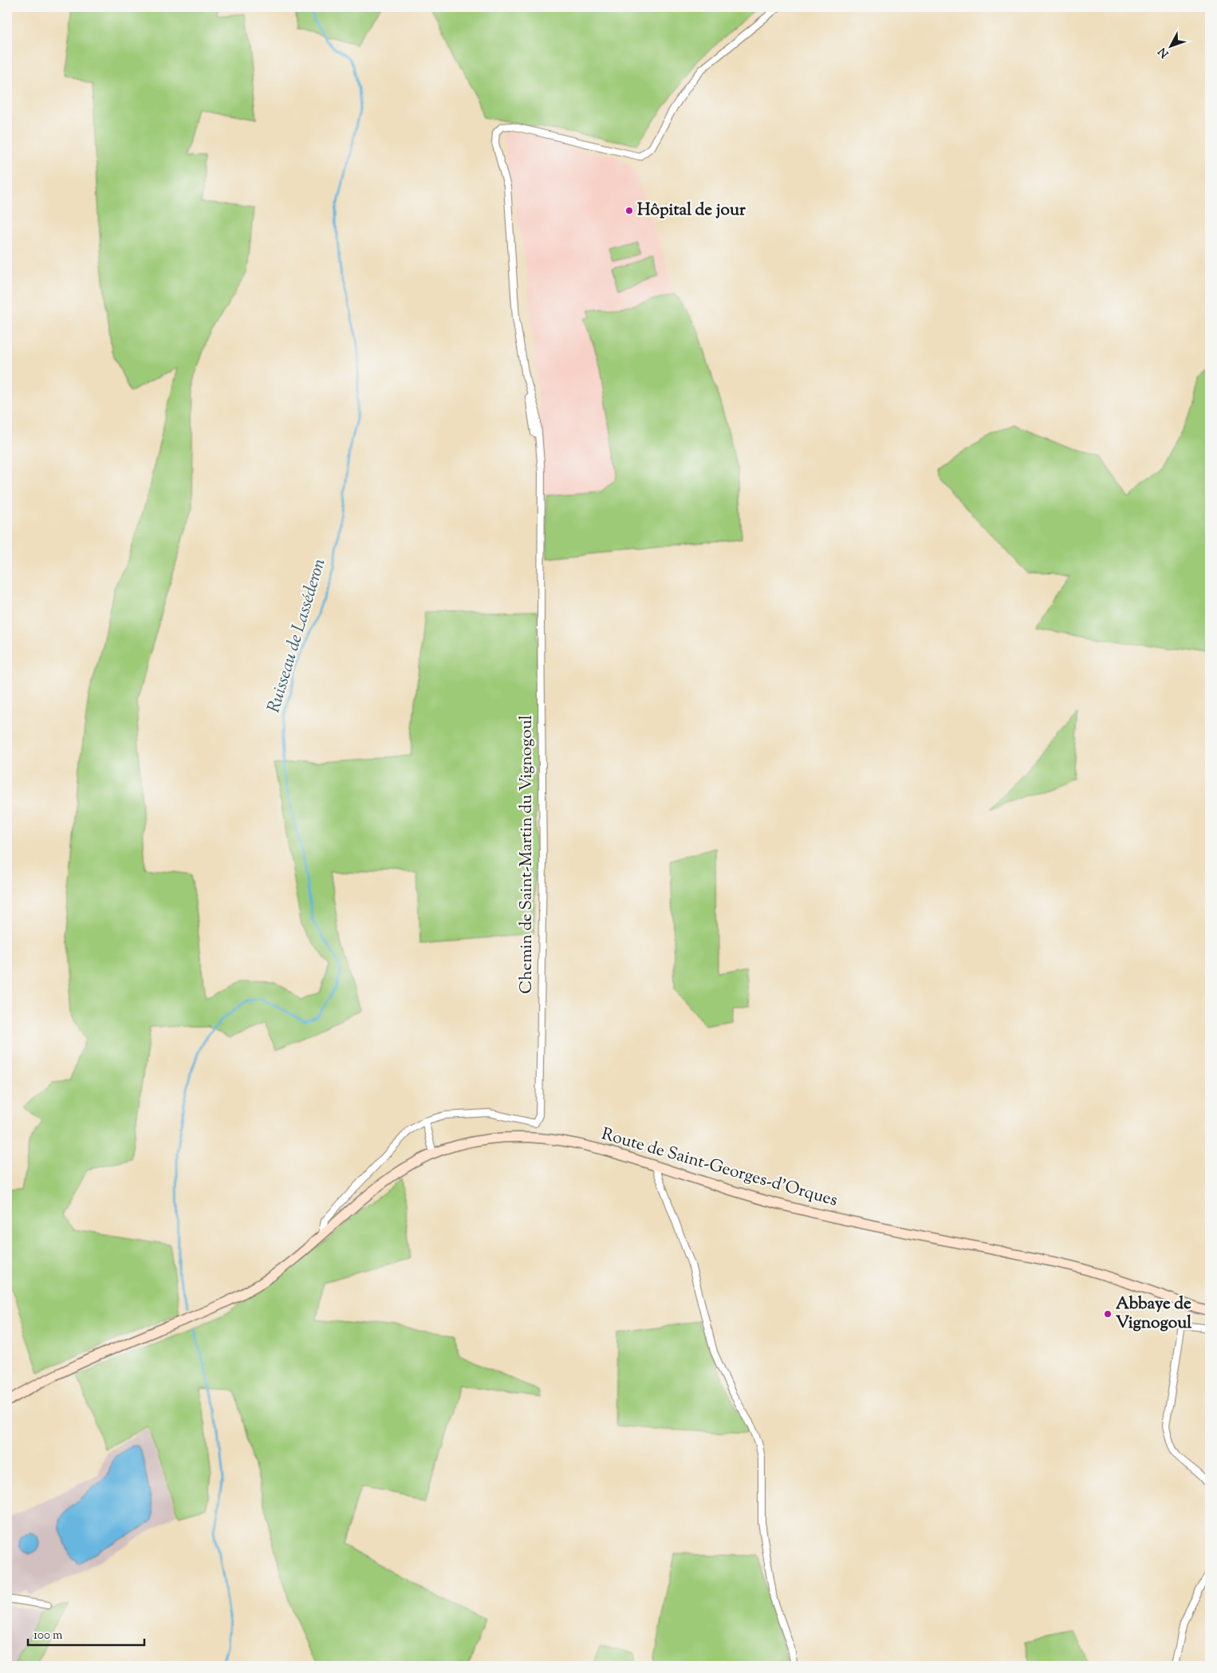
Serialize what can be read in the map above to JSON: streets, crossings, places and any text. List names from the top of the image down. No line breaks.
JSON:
{"streets":{"street":["Chemin de Saint-Martin du Vignogoul","Route de Saint-Georges-d'Orques"]},"crossings":[["Chemin de Saint-Martin du Vignogoul","Route de Saint-Georges-d'Orques"]],"water":["Ruisseau de Lasséderon"],"places":["Hôpital de jour","Abbaye de Vignogoul"],"scale_bar":"100 m","north":"bottom left"}
